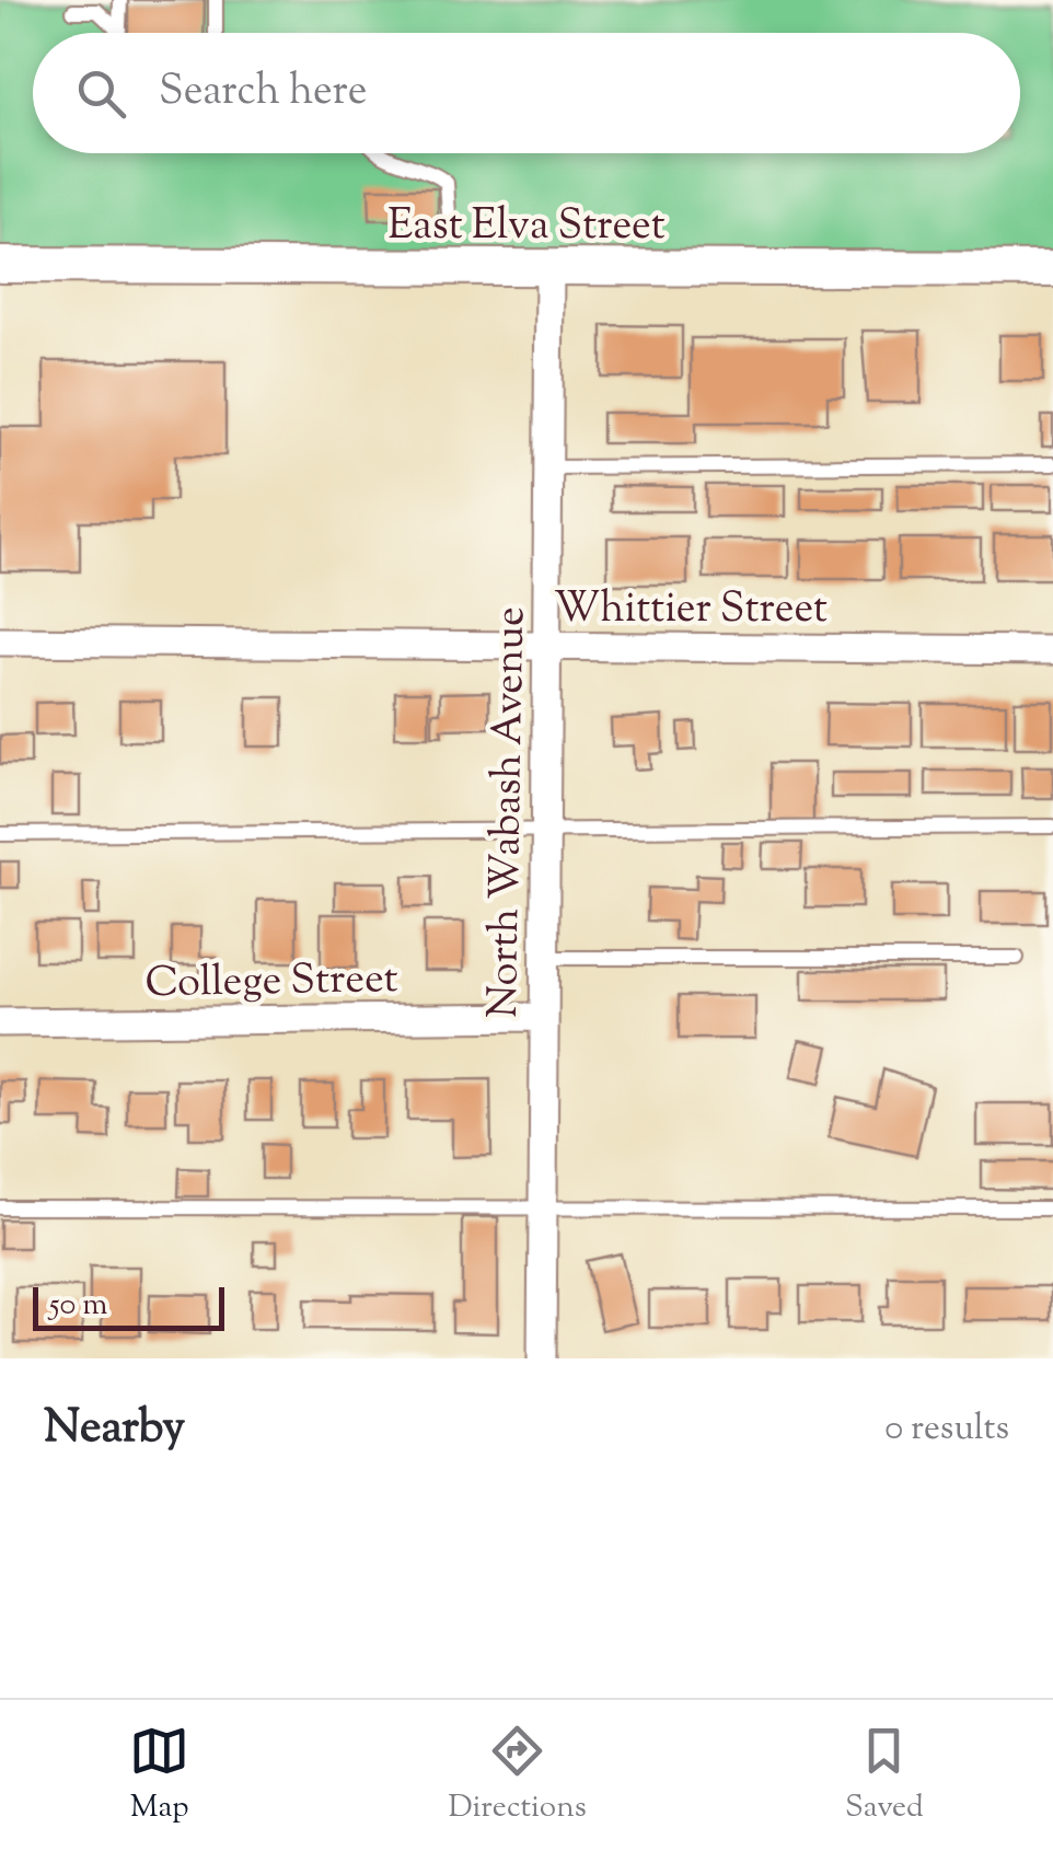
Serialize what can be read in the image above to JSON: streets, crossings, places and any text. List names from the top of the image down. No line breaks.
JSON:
{"streets":{"street":["East Elva Street","Whittier Street","North Wabash Avenue","College Street"]},"crossings":[["East Elva Street","North Wabash Avenue"],["Whittier Street","North Wabash Avenue"],["North Wabash Avenue","College Street"]],"scale_bar":"50 m","page":{"search":"Search here","scale":"50 m","heading":["Nearby","0 results"],"nav":["Map","Directions","Saved"]}}
